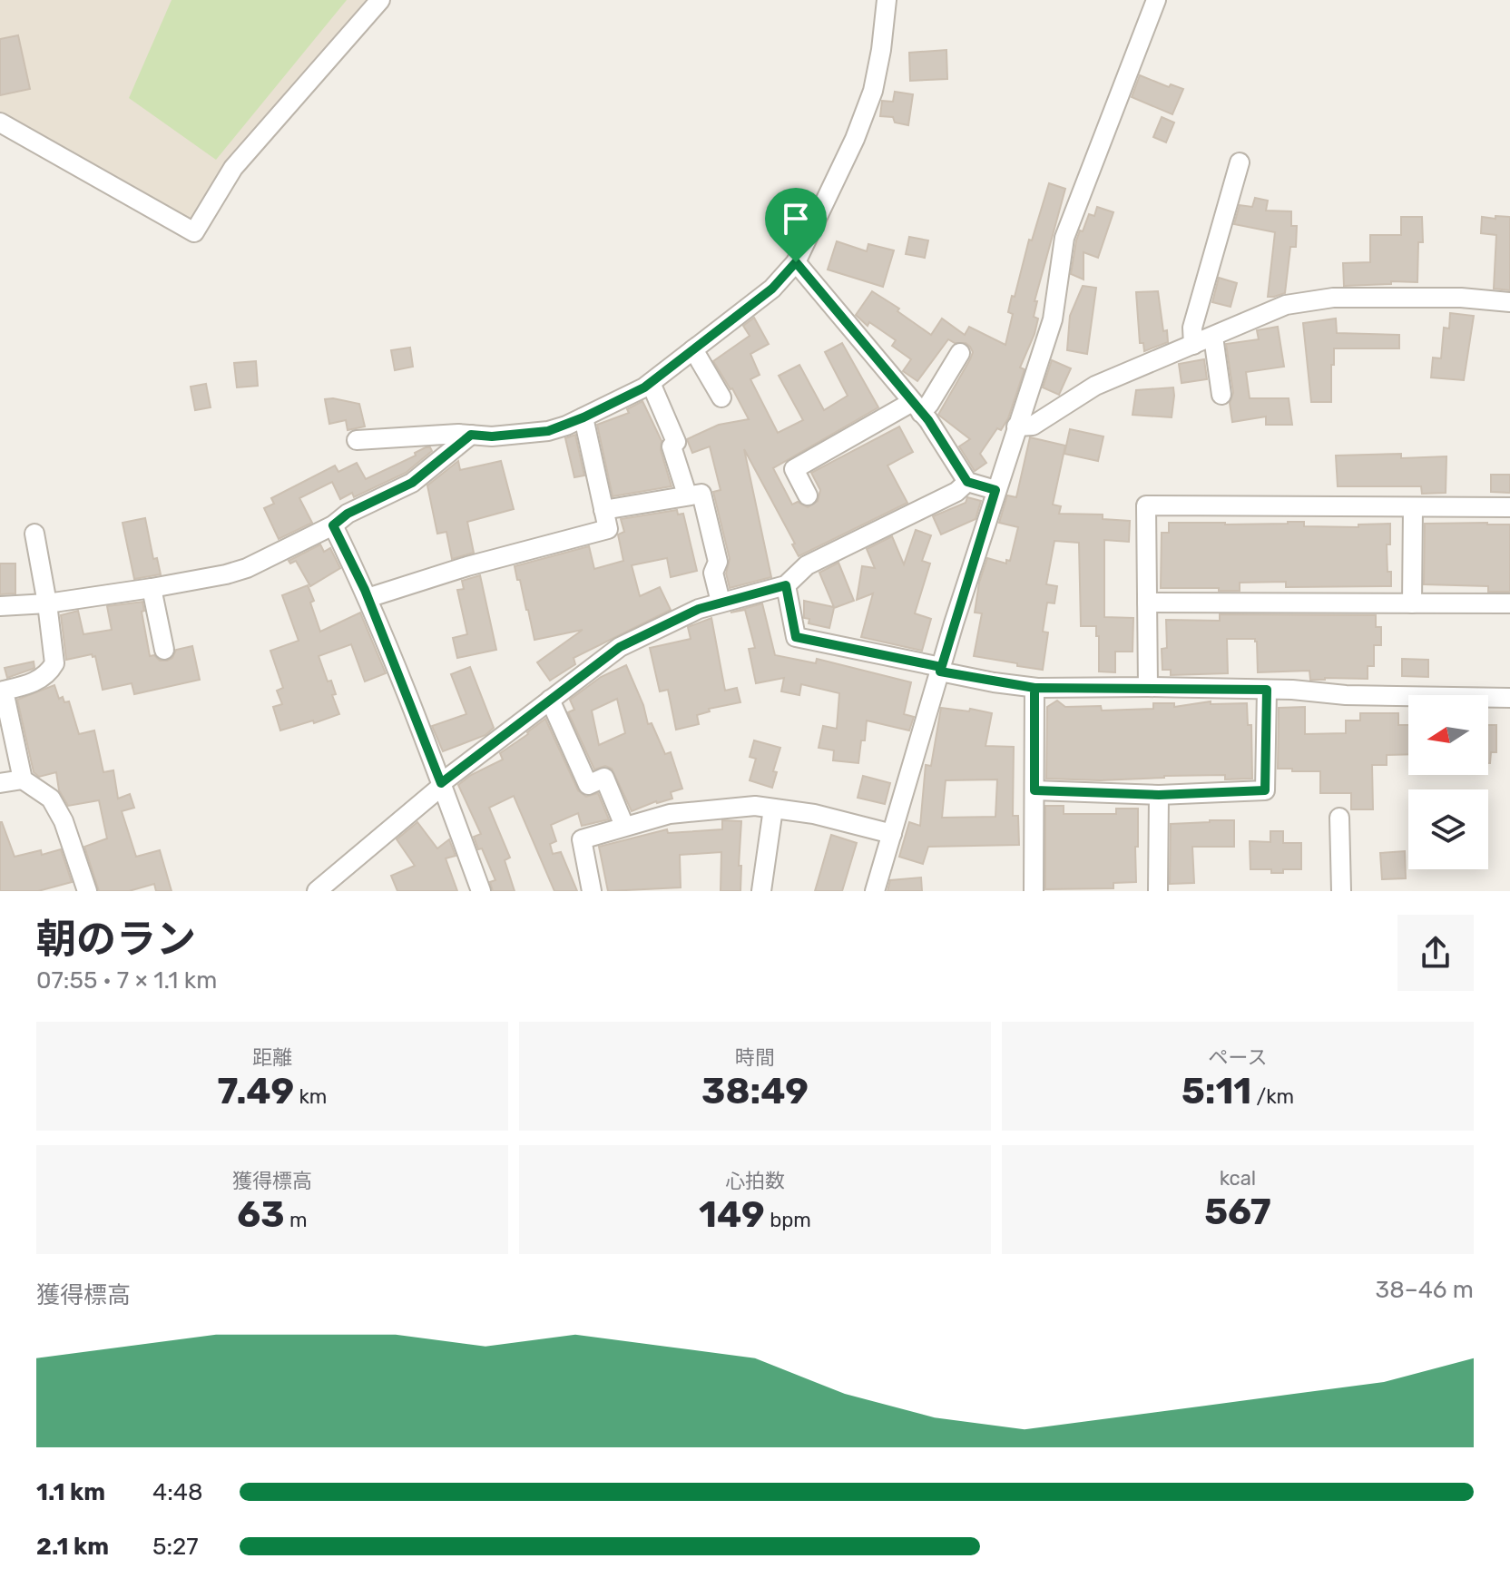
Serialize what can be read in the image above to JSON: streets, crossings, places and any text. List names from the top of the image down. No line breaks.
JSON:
{"north":"left","page":{"heading":["朝のラン","07:55 · 7 × 1.1 km"],"stats":[["距離","7.49 km"],["時間","38:49"],["ペース","5:11 /km"],["獲得標高","63 m"],["心拍数","149 bpm"],["kcal","567"]],"chart":["獲得標高","38–46 m"],"list":[{"name":"1.1 km","note":"4:48"},{"name":"2.1 km","note":"5:27"}]}}
